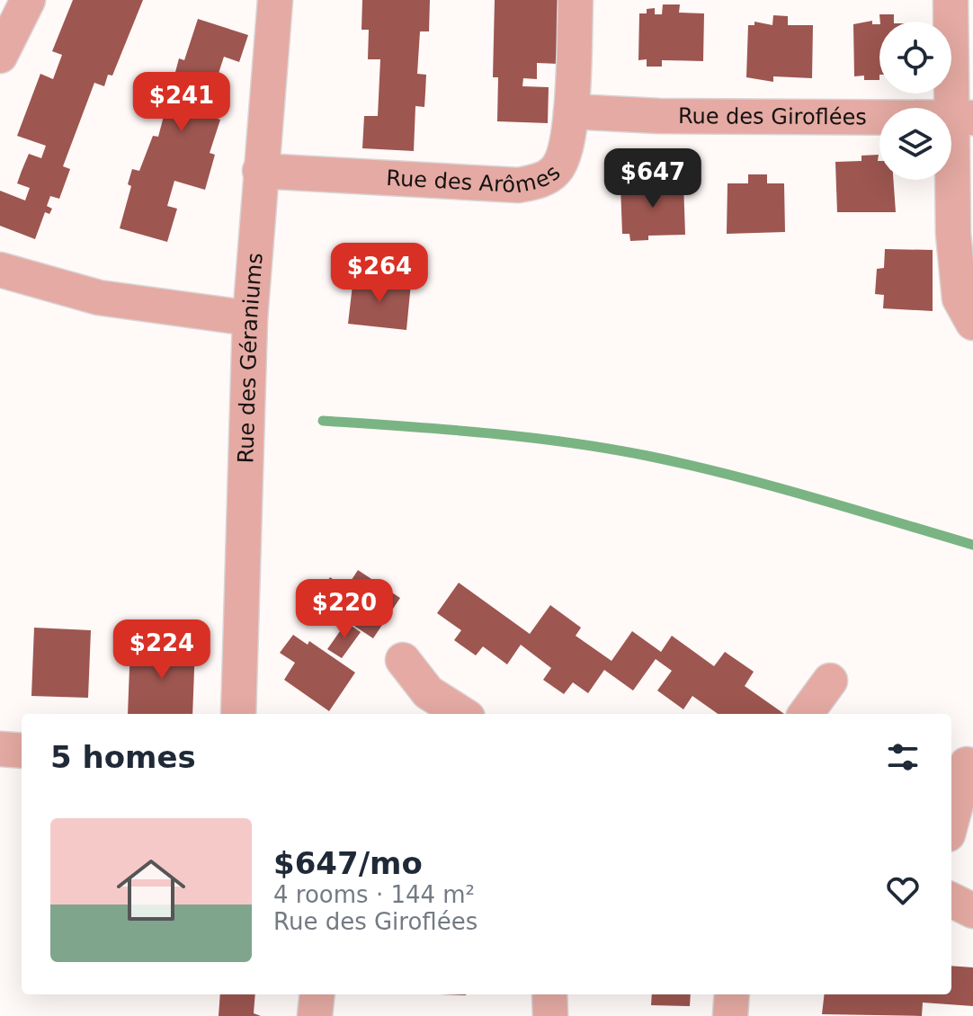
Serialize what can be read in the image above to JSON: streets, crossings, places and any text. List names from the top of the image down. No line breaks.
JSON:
{"streets":{"street":["Rue des Giroflées","Rue des Arômes","Rue des Géraniums"]},"crossings":[["Rue des Giroflées","Rue des Arômes"],["Rue des Arômes","Rue des Géraniums"]],"page":{"price":["$241","$647","$264","$220","$224"],"heading":"5 homes","list":[{"name":"$647/mo","note":"4 rooms · 144 m² · Rue des Giroflées"}]}}
